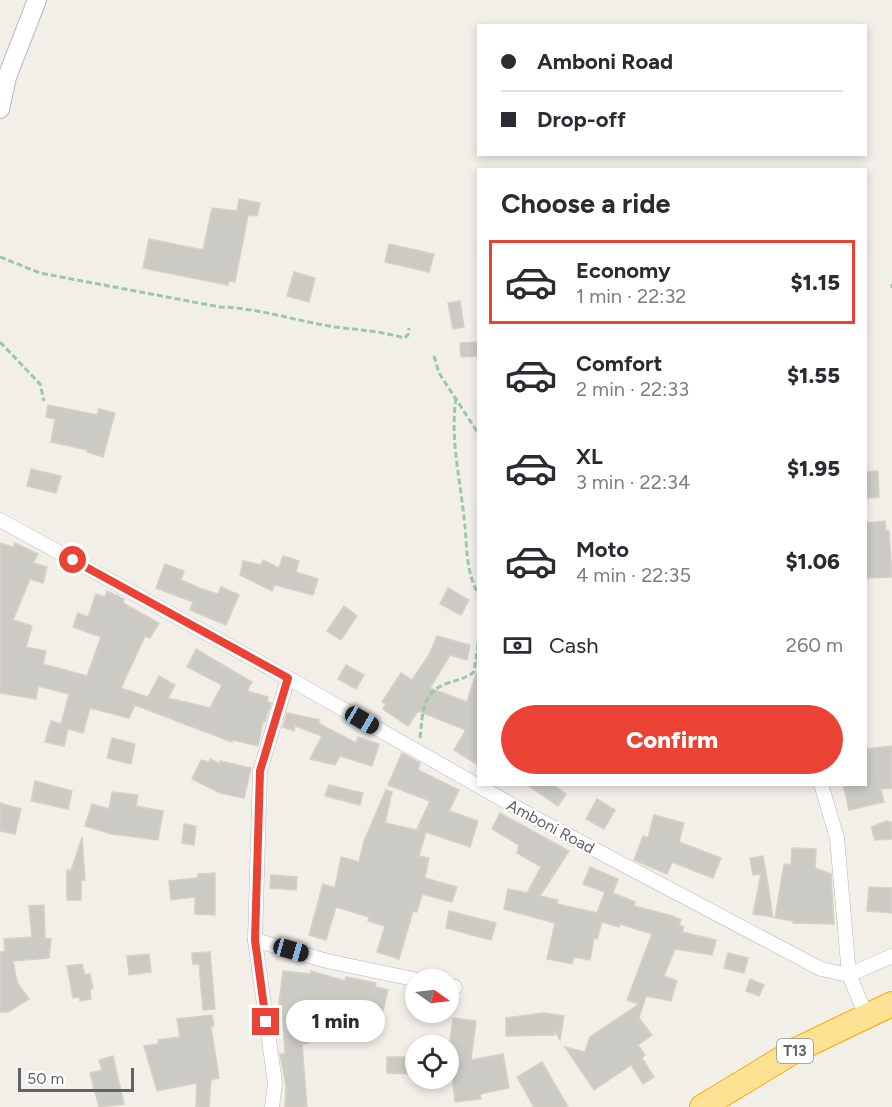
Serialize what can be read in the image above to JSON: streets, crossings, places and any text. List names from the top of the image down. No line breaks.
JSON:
{"streets":{"highway":["T13"],"street":["Amboni Road"]},"scale_bar":"50 m","north":"right","page":{"banner":["Amboni Road","Drop-off"],"heading":"Choose a ride","list":[{"name":"Economy","note":"1 min · 22:32","value":"$1.15"},{"name":"Comfort","note":"2 min · 22:33","value":"$1.55"},{"name":"XL","note":"3 min · 22:34","value":"$1.95"},{"name":"Moto","note":"4 min · 22:35","value":"$1.06"}],"pay":["Cash","260 m"],"buttons":"Confirm","bubble":"1 min","scale":"50 m"}}
